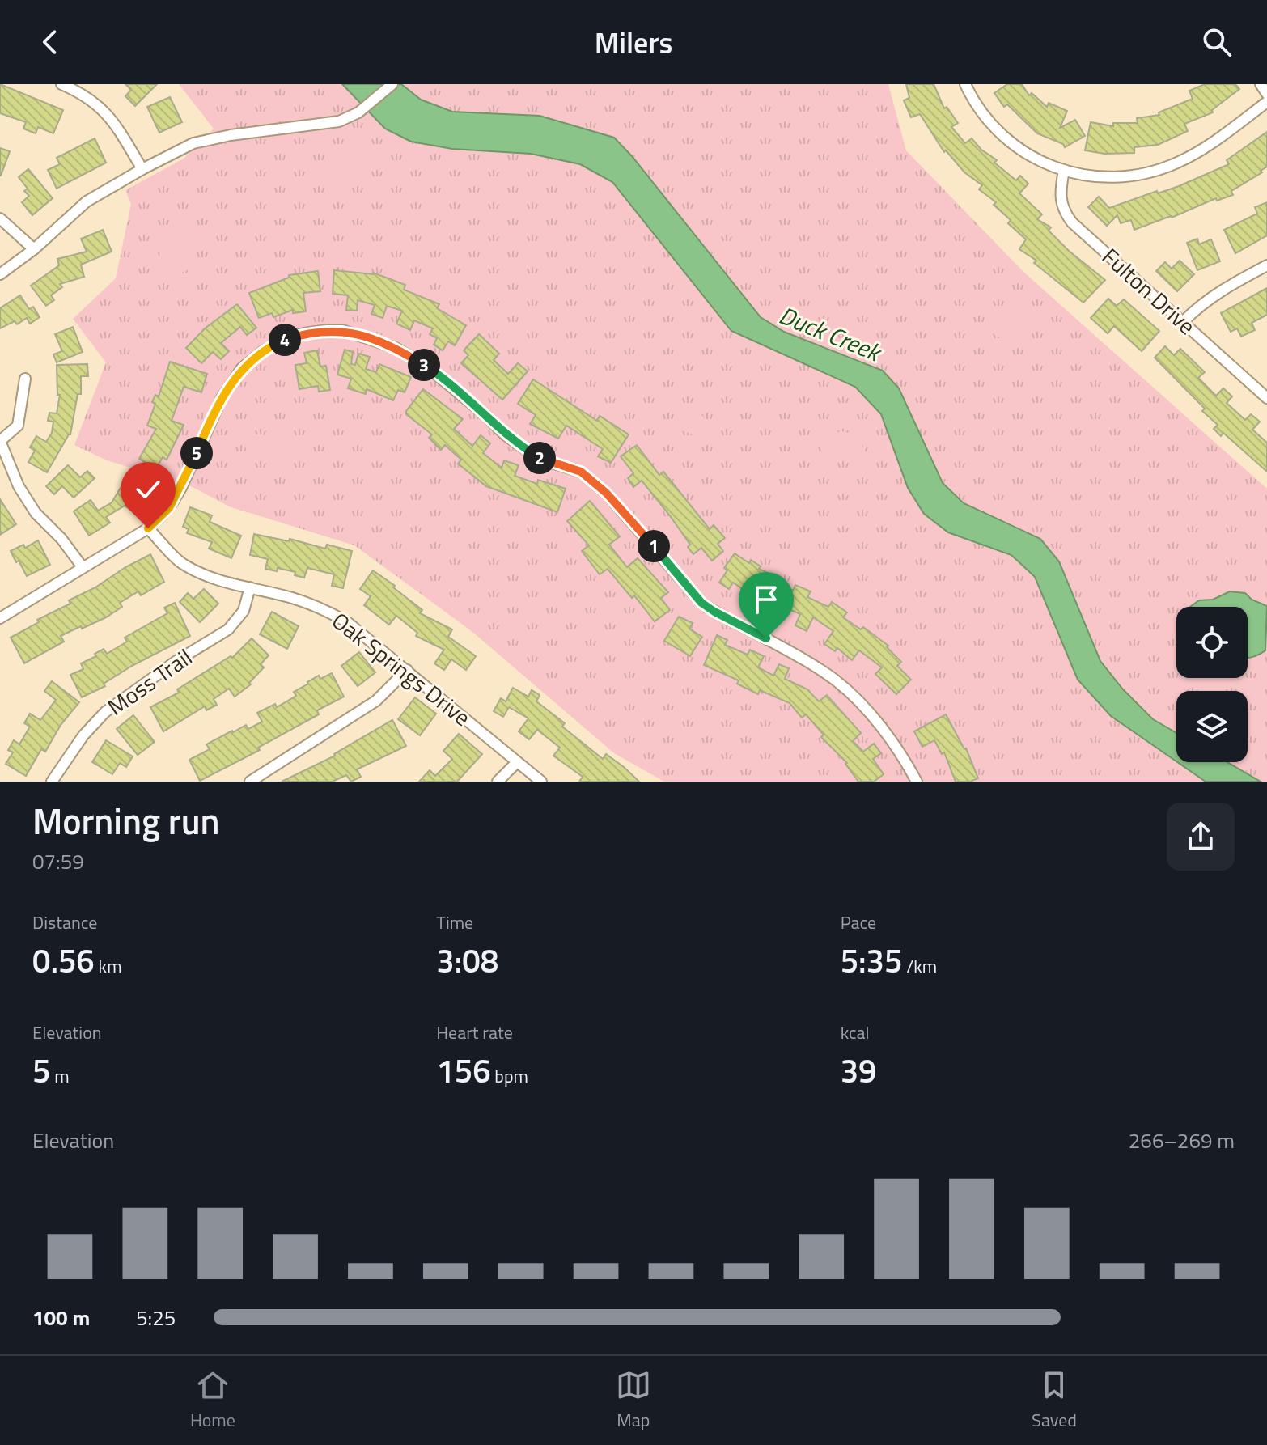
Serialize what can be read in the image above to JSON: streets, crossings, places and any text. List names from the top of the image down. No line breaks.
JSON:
{"streets":{"street":["Fulton Drive","Oak Springs Drive","Moss Trail"]},"crossings":[["Oak Springs Drive","Moss Trail"]],"water":["Duck Creek"],"page":{"header":"Milers","pins":["4","3","5","2","1"],"heading":["Morning run","07:59"],"stats":[["Distance","0.56 km"],["Time","3:08"],["Pace","5:35 /km"],["Elevation","5 m"],["Heart rate","156 bpm"],["kcal","39"]],"chart":["Elevation","266–269 m"],"list":[{"name":"100 m","note":"5:25"}],"tabs":["Home","Map","Saved"]}}
